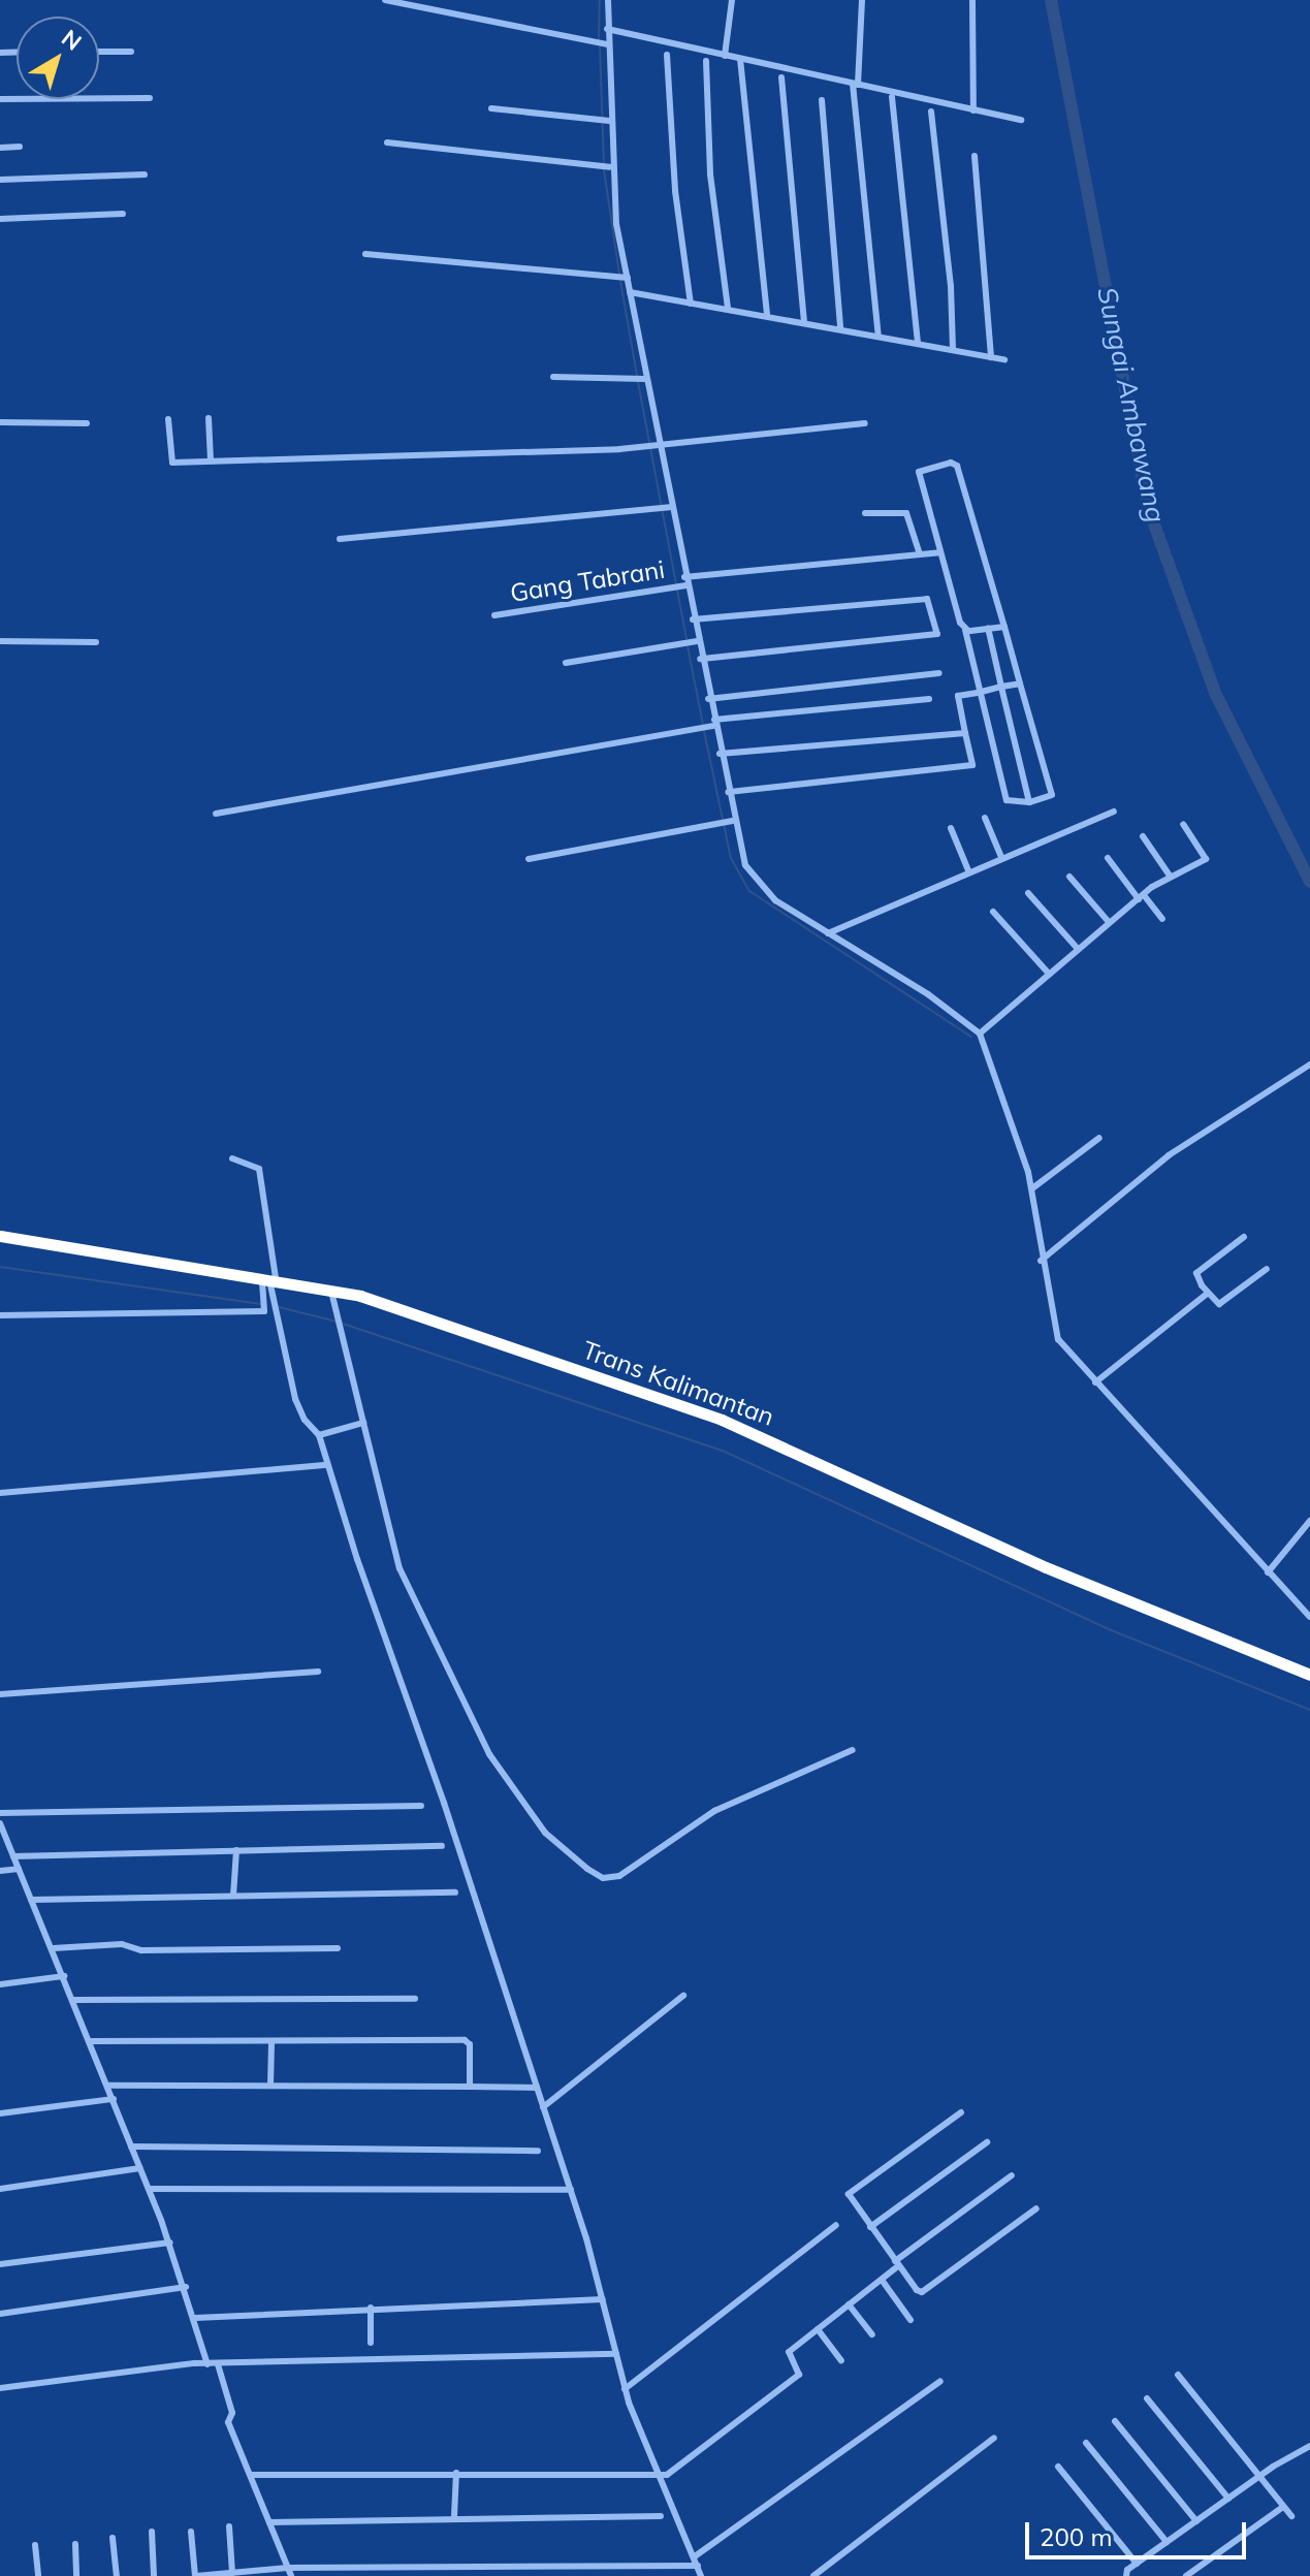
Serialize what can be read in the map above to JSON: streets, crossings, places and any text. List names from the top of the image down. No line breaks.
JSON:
{"streets":{"highway":["Trans Kalimantan"],"street":["Gang Tabrani"]},"water":["Sungai Ambawang"],"scale_bar":"200 m","north":"top right"}
